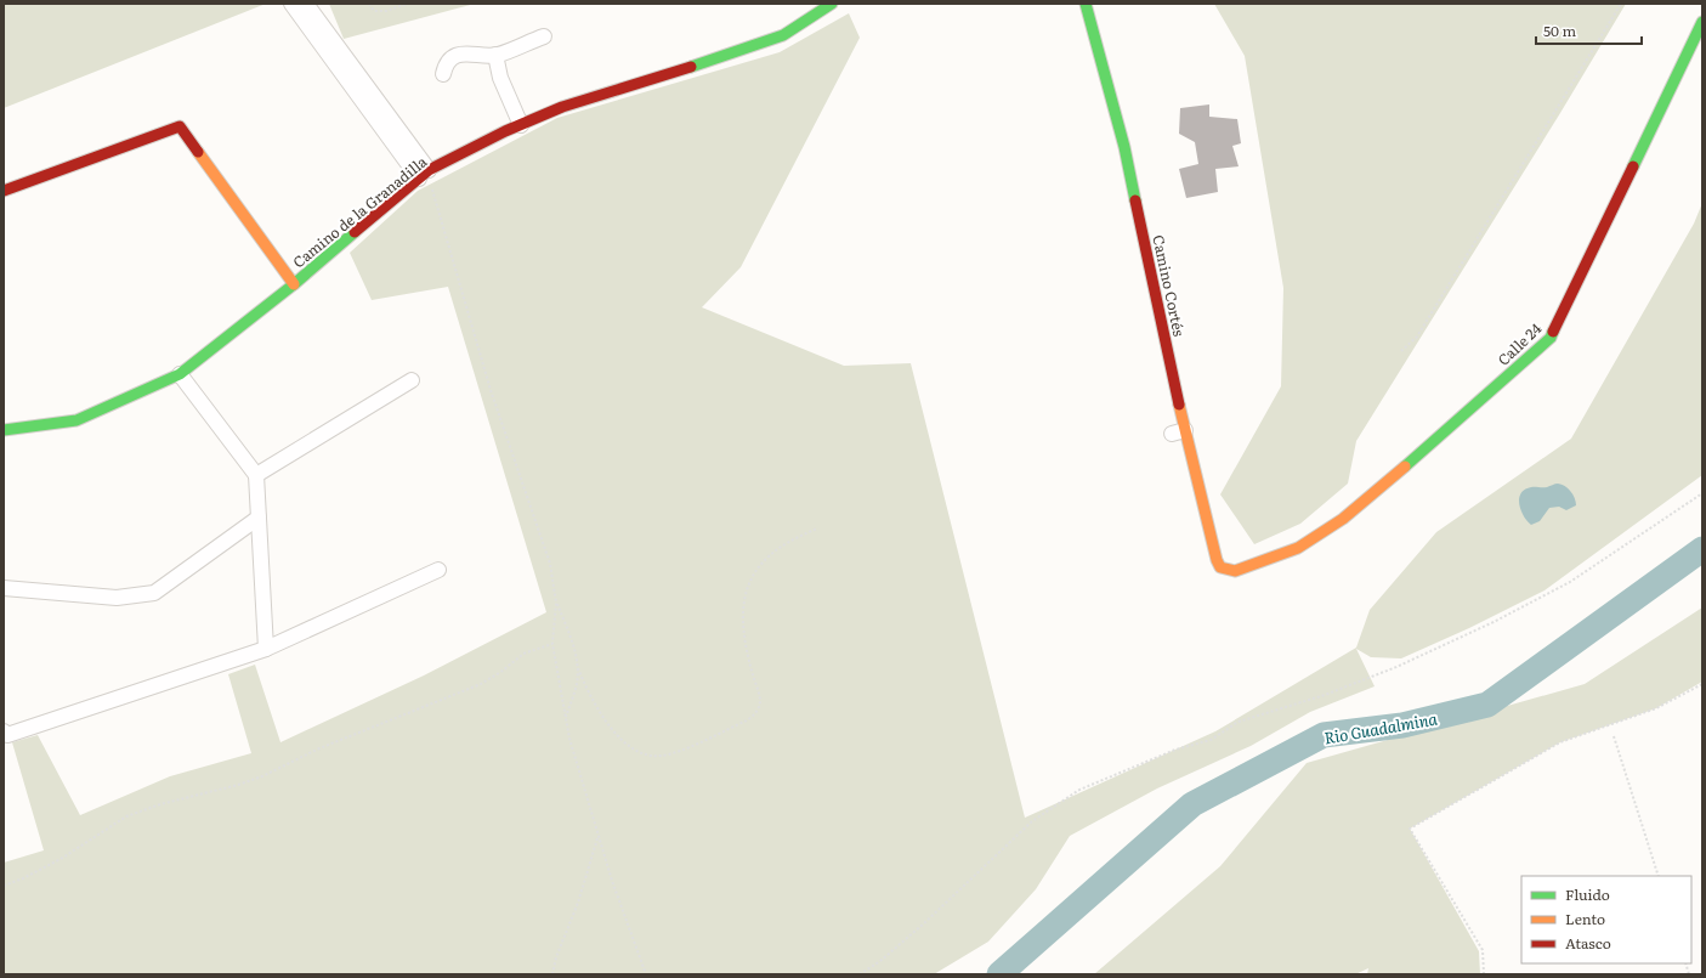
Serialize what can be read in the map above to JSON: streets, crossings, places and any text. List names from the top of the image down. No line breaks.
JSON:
{"streets":{"street":["Camino de la Granadilla","Camino Cortés","Calle 24"]},"crossings":[["Camino Cortés","Calle 24"]],"water":["Rio Guadalmina"],"legend":["Fluido","Lento","Atasco"],"scale_bar":"50 m"}
